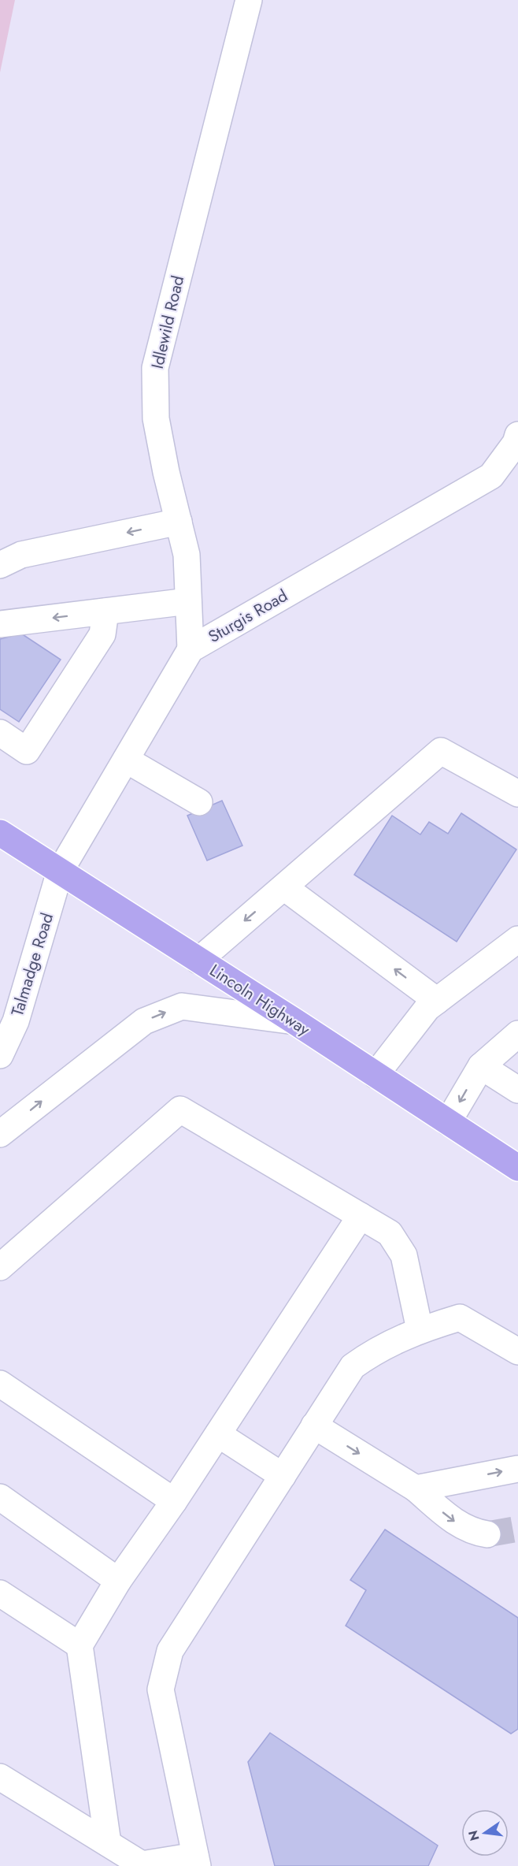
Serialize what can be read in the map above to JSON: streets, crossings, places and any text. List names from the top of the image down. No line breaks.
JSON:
{"streets":{"main road":["Lincoln Highway"],"street":["Idlewild Road","Sturgis Road","Talmadge Road"]},"crossings":[["Idlewild Road","Sturgis Road"],["Sturgis Road","Talmadge Road"],["Sturgis Road","Lincoln Highway"],["Talmadge Road","Lincoln Highway"]],"north":"left"}
